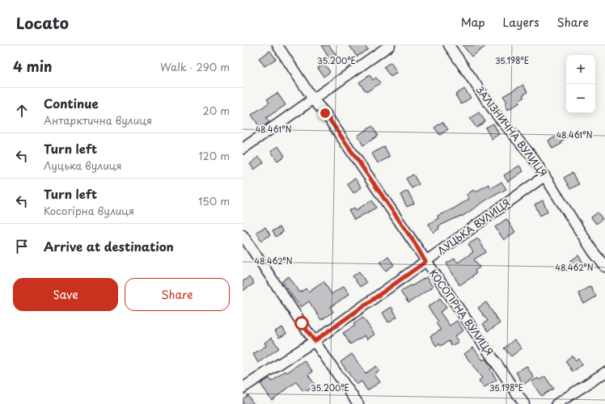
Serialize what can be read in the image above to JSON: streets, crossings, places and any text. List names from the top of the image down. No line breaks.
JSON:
{"streets":{"street":["ЗАЛІЗНИЧНА ВУЛИЦЯ","ЛУЦЬКА ВУЛИЦЯ","КОСОГІРНА ВУЛИЦЯ"]},"crossings":[["ЗАЛІЗНИЧНА ВУЛИЦЯ","ЛУЦЬКА ВУЛИЦЯ"],["ЛУЦЬКА ВУЛИЦЯ","КОСОГІРНА ВУЛИЦЯ"]],"page":{"header":"Locato","nav":["Map","Layers","Share"],"heading":["4 min","Walk · 290 m"],"map_buttons":["+","−"],"list":[["Continue","Антарктична вулиця","20 m"],["Turn left","Луцька вулиця","120 m"],["Turn left","Косогірна вулиця","150 m"],"Arrive at destination"],"buttons":["Save","Share"]},"coordinates":["35.200°E","35.198°E","48.461°N","48.462°N"]}
